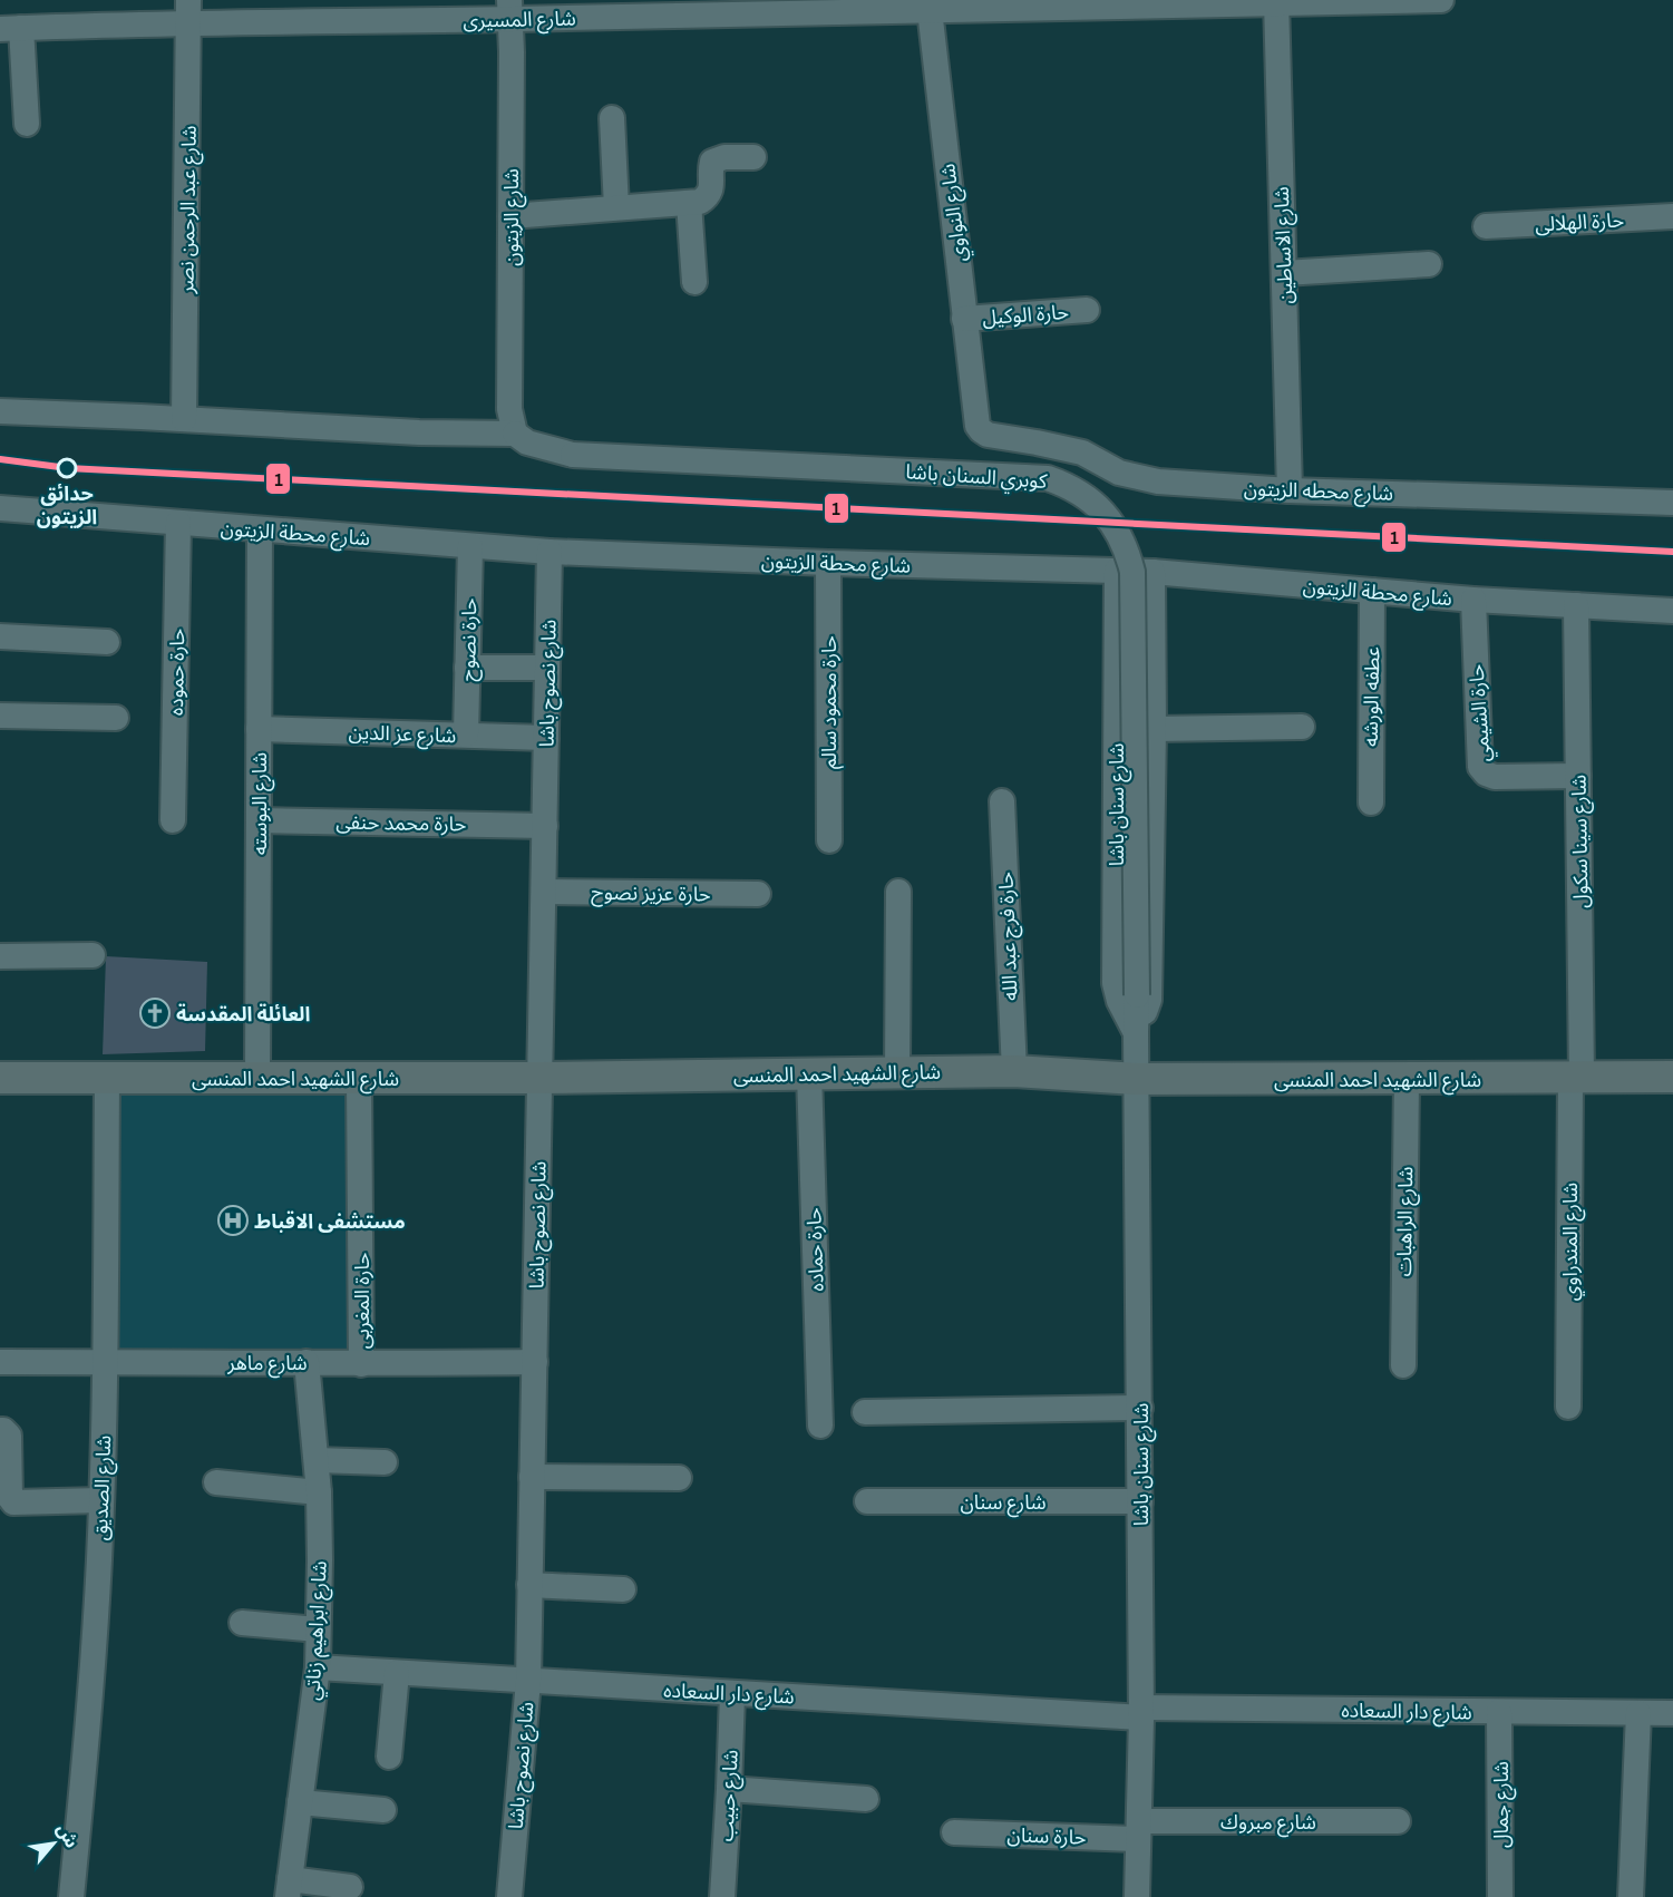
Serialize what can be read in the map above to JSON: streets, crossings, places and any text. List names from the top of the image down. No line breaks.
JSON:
{"streets":{"main road":["شارع الشهيد احمد المنسى"],"street":["شارع المسيرى","شارع عبد الرحمن نصر","شارع النواوي","شارع الزيتون","حارة الهلالى","شارع الاساطين","حارة الوكيل","كوبري السنان باشا","شارع محطه الزيتون","شارع محطة الزيتون","حارة نصوح","حارة حموده","شارع نصوح باشا","عطفه الورشه","حارة محمود سالم","حارة الشيمي","شارع عز الدين","شارع البوسته","شارع سنان باشا","حارة محمد حنفى","شارع سينا سكول","حارة عزيز نصوح","حارة فرج عبد الله","شارع الراهبات","شارع المندراوي","حارة حماده","حارة المغربى","شارع ماهر","شارع الصديق","شارع سنان","شارع ابراهيم زناتي","شارع دار السعاده","شارع حبيب","شارع جمال","شارع مبروك","حارة سنان"]},"crossings":[["شارع المسيرى","شارع عبد الرحمن نصر"],["شارع المسيرى","شارع النواوي"],["شارع المسيرى","شارع الزيتون"],["شارع المسيرى","شارع الاساطين"],["شارع النواوي","حارة الوكيل"],["شارع النواوي","شارع محطه الزيتون"],["شارع الزيتون","كوبري السنان باشا"],["شارع الاساطين","شارع محطه الزيتون"],["كوبري السنان باشا","شارع سنان باشا"],["شارع محطة الزيتون","حارة نصوح"],["شارع محطة الزيتون","حارة حموده"],["شارع محطة الزيتون","شارع نصوح باشا"],["شارع محطة الزيتون","عطفه الورشه"],["شارع محطة الزيتون","حارة محمود سالم"],["شارع محطة الزيتون","حارة الشيمي"],["شارع محطة الزيتون","شارع البوسته"],["شارع محطة الزيتون","شارع سنان باشا"],["شارع محطة الزيتون","شارع سينا سكول"],["حارة نصوح","شارع عز الدين"],["شارع نصوح باشا","شارع عز الدين"],["شارع نصوح باشا","حارة محمد حنفى"],["شارع نصوح باشا","حارة عزيز نصوح"],["شارع نصوح باشا","شارع الشهيد احمد المنسى"],["شارع نصوح باشا","شارع ماهر"],["شارع نصوح باشا","شارع دار السعاده"],["حارة الشيمي","شارع سينا سكول"],["شارع عز الدين","شارع البوسته"],["شارع البوسته","حارة محمد حنفى"],["شارع البوسته","شارع الشهيد احمد المنسى"],["شارع سنان باشا","شارع الشهيد احمد المنسى"],["شارع سنان باشا","شارع سنان"],["شارع سنان باشا","شارع دار السعاده"],["شارع سنان باشا","شارع مبروك"],["شارع سنان باشا","حارة سنان"],["شارع سينا سكول","شارع الشهيد احمد المنسى"],["شارع سينا سكول","شارع المندراوي"],["حارة فرج عبد الله","شارع الشهيد احمد المنسى"],["شارع الشهيد احمد المنسى","شارع الراهبات"],["شارع الشهيد احمد المنسى","شارع المندراوي"],["شارع الشهيد احمد المنسى","حارة حماده"],["شارع الشهيد احمد المنسى","حارة المغربى"],["شارع الشهيد احمد المنسى","شارع الصديق"],["حارة المغربى","شارع ماهر"],["شارع ماهر","شارع الصديق"],["شارع ماهر","شارع ابراهيم زناتي"],["شارع ابراهيم زناتي","شارع دار السعاده"],["شارع دار السعاده","شارع حبيب"],["شارع دار السعاده","شارع جمال"],["شارع مبروك","حارة سنان"]],"places":{"other":["حدائق الزيتون"],"church":["العائلة المقدسة"],"hospital":["مستشفى الاقباط"]},"lines":["transit line 1"],"north":"top right"}
